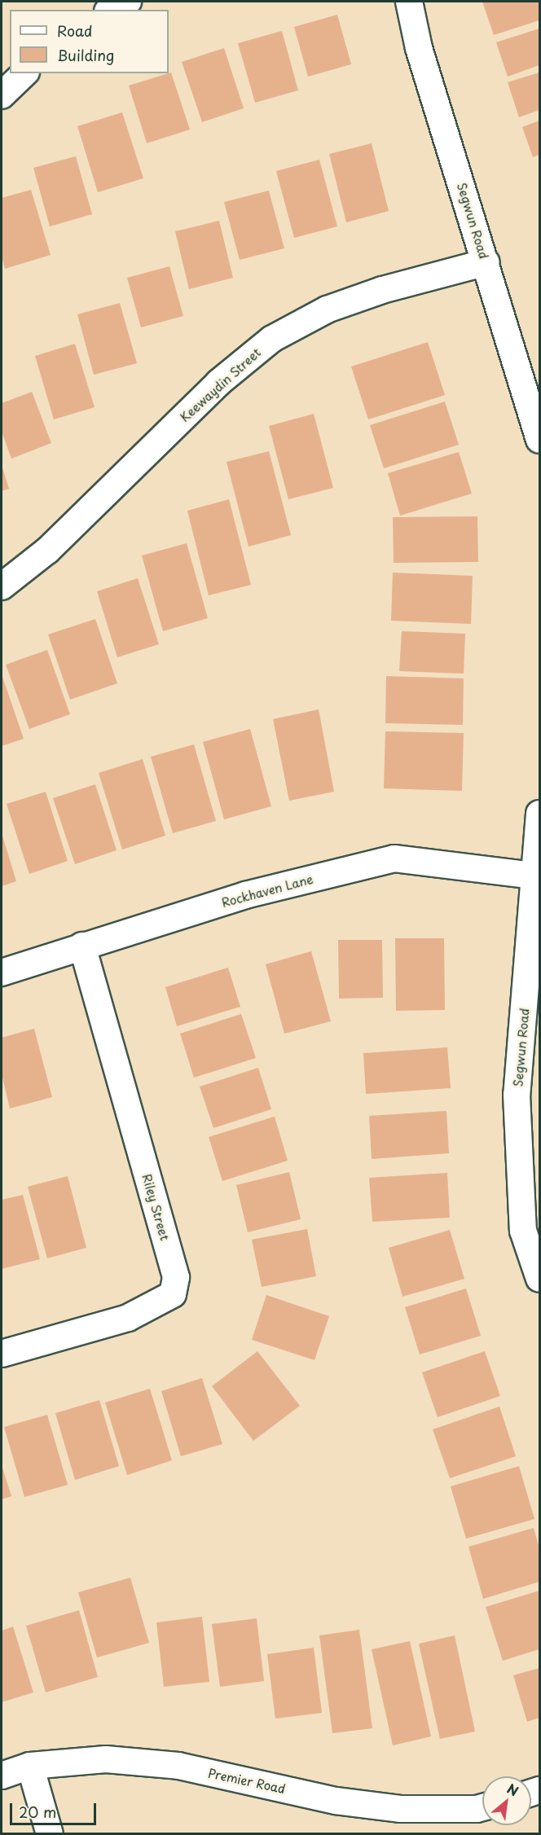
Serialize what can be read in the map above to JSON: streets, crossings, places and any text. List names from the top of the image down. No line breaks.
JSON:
{"streets":{"street":["Segwun Road","Keewaydin Street","Rockhaven Lane","Riley Street","Premier Road"]},"crossings":[["Segwun Road","Keewaydin Street"],["Segwun Road","Rockhaven Lane"],["Rockhaven Lane","Riley Street"]],"legend":["Road","Building"],"scale_bar":"20 m","north":"top right"}
